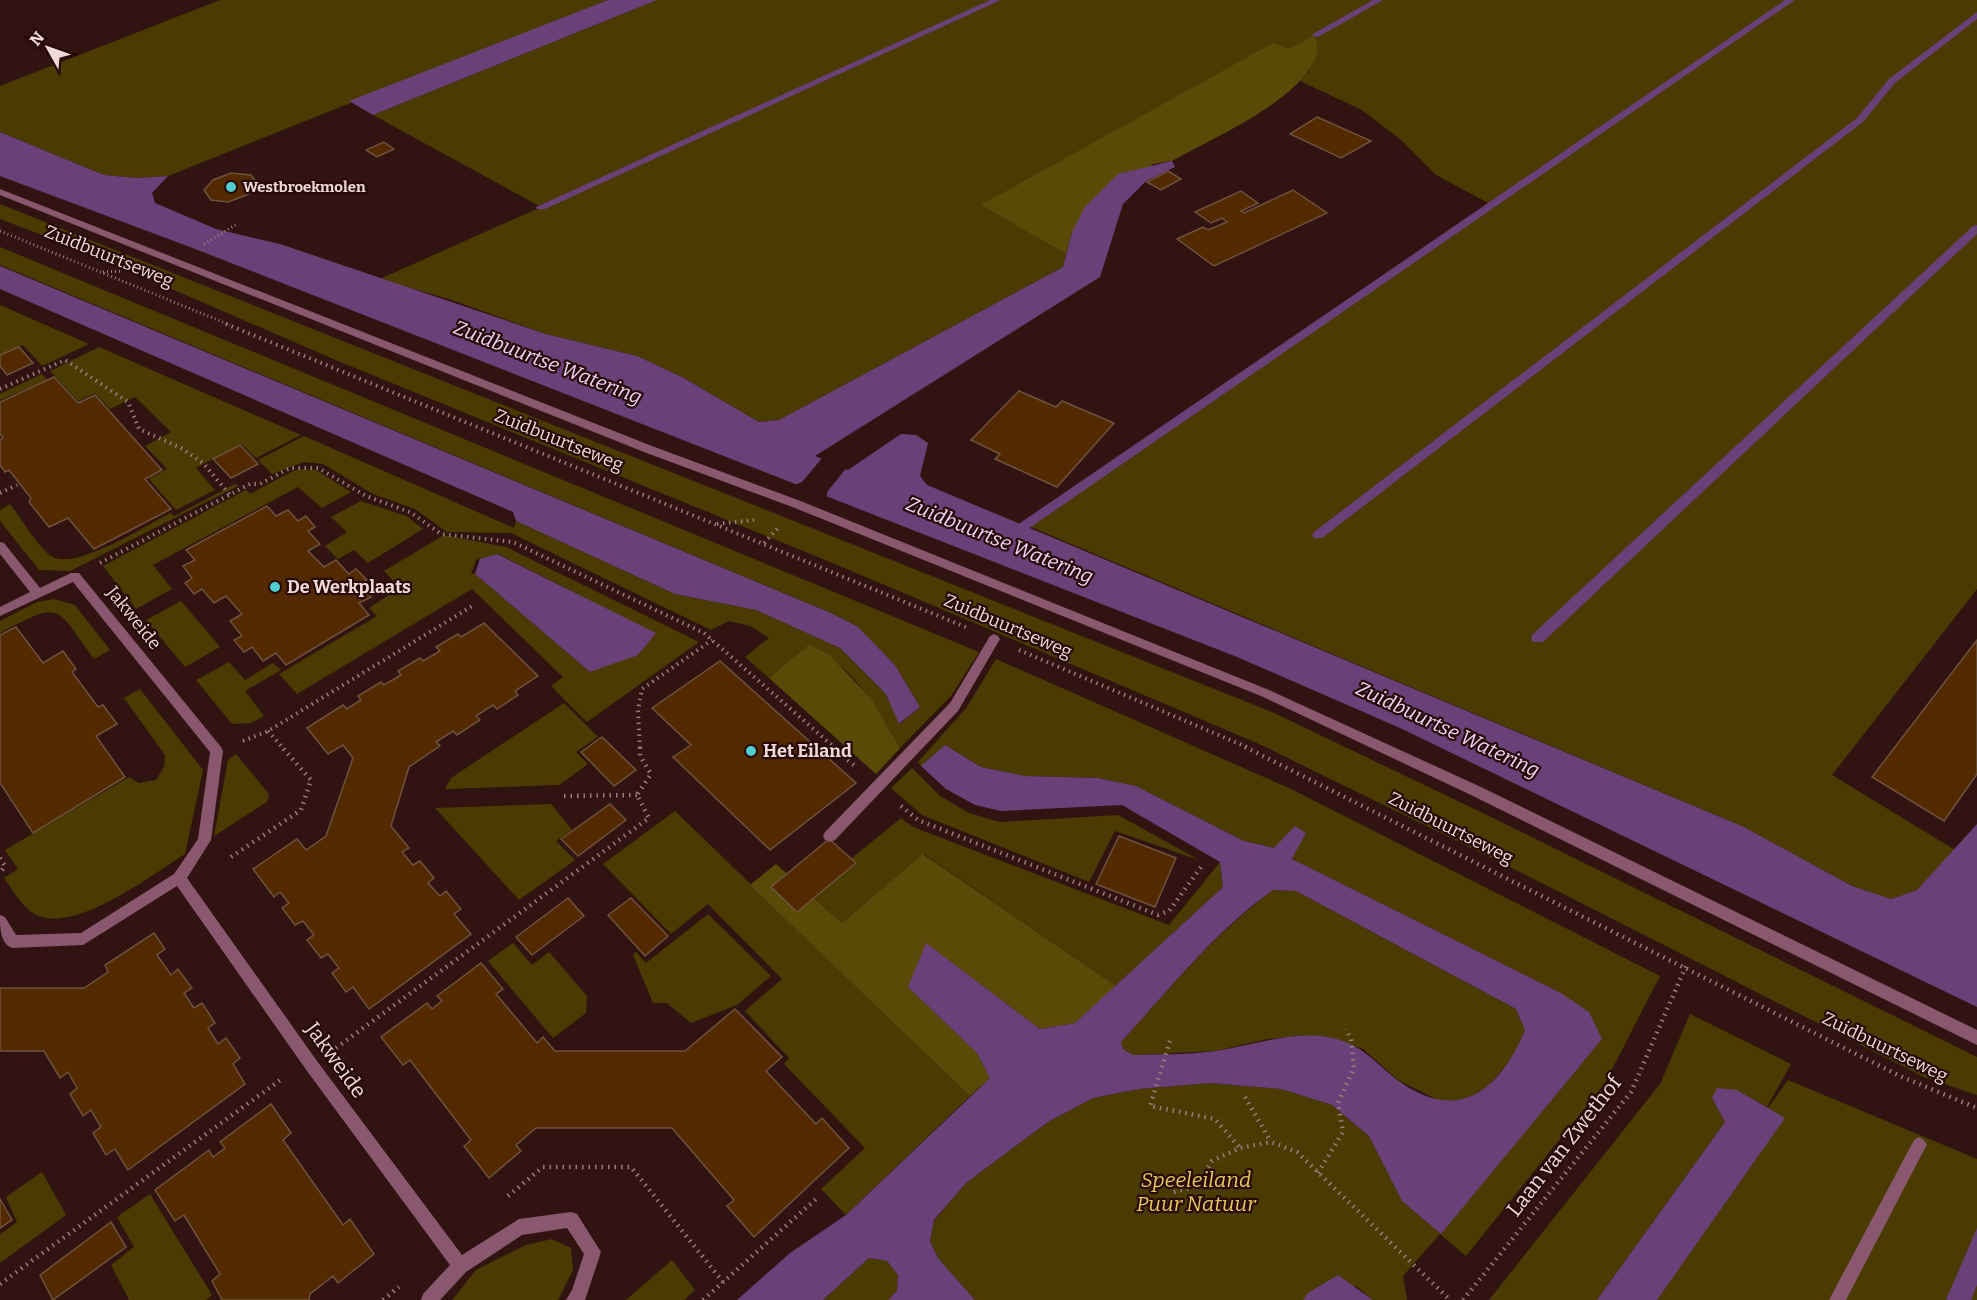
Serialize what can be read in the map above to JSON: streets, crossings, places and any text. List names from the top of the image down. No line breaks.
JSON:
{"streets":{"street":["Zuidbuurtseweg","Jakweide"],"path":["Laan van Zwethof"]},"crossings":[["Zuidbuurtseweg","Laan van Zwethof"]],"water":["Zuidbuurtse Watering"],"parks":["Speeleiland Puur Natuur"],"places":["Westbroekmolen","De Werkplaats","Het Eiland"],"north":"top left"}
